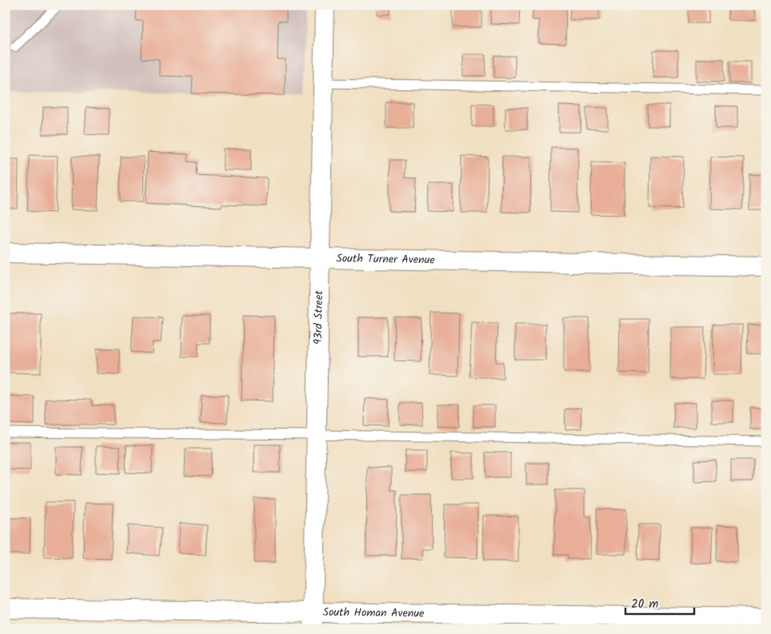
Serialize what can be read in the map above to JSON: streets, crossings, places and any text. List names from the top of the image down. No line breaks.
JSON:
{"streets":{"street":["South Turner Avenue","93rd Street","South Homan Avenue"]},"crossings":[["South Turner Avenue","93rd Street"],["93rd Street","South Homan Avenue"]],"scale_bar":"20 m"}
